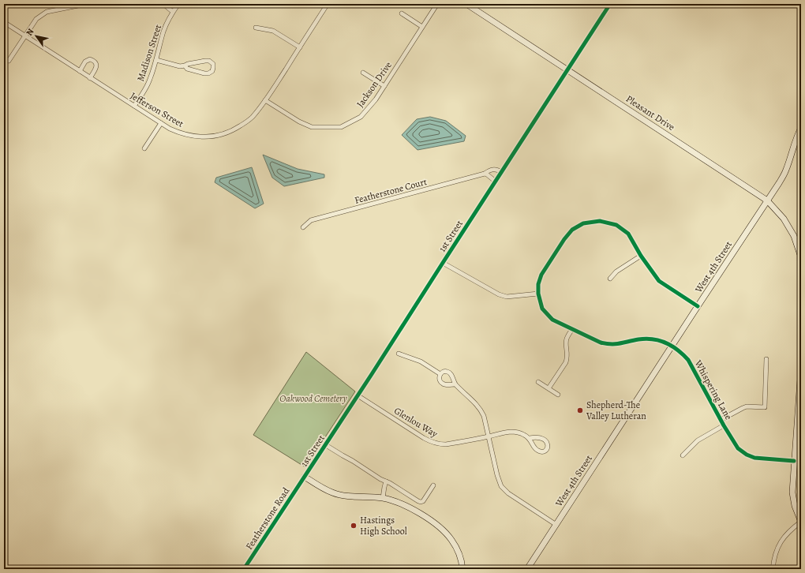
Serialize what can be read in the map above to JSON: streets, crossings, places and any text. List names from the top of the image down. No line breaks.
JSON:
{"streets":{"street":["Madison Street","Jackson Drive","Jefferson Street","Pleasant Drive","Featherstone Court","1st Street","West 4th Street","Whispering Lane","Glenlou Way","Featherstone Road"]},"crossings":[["Madison Street","Jefferson Street"],["Jackson Drive","Jefferson Street"],["Pleasant Drive","1st Street"],["Pleasant Drive","West 4th Street"],["Featherstone Court","1st Street"],["1st Street","Glenlou Way"],["1st Street","Featherstone Road"],["West 4th Street","Whispering Lane"]],"parks":["Oakwood Cemetery"],"places":["Shepherd-The Valley Lutheran","Hastings High School"],"north":"top left"}
